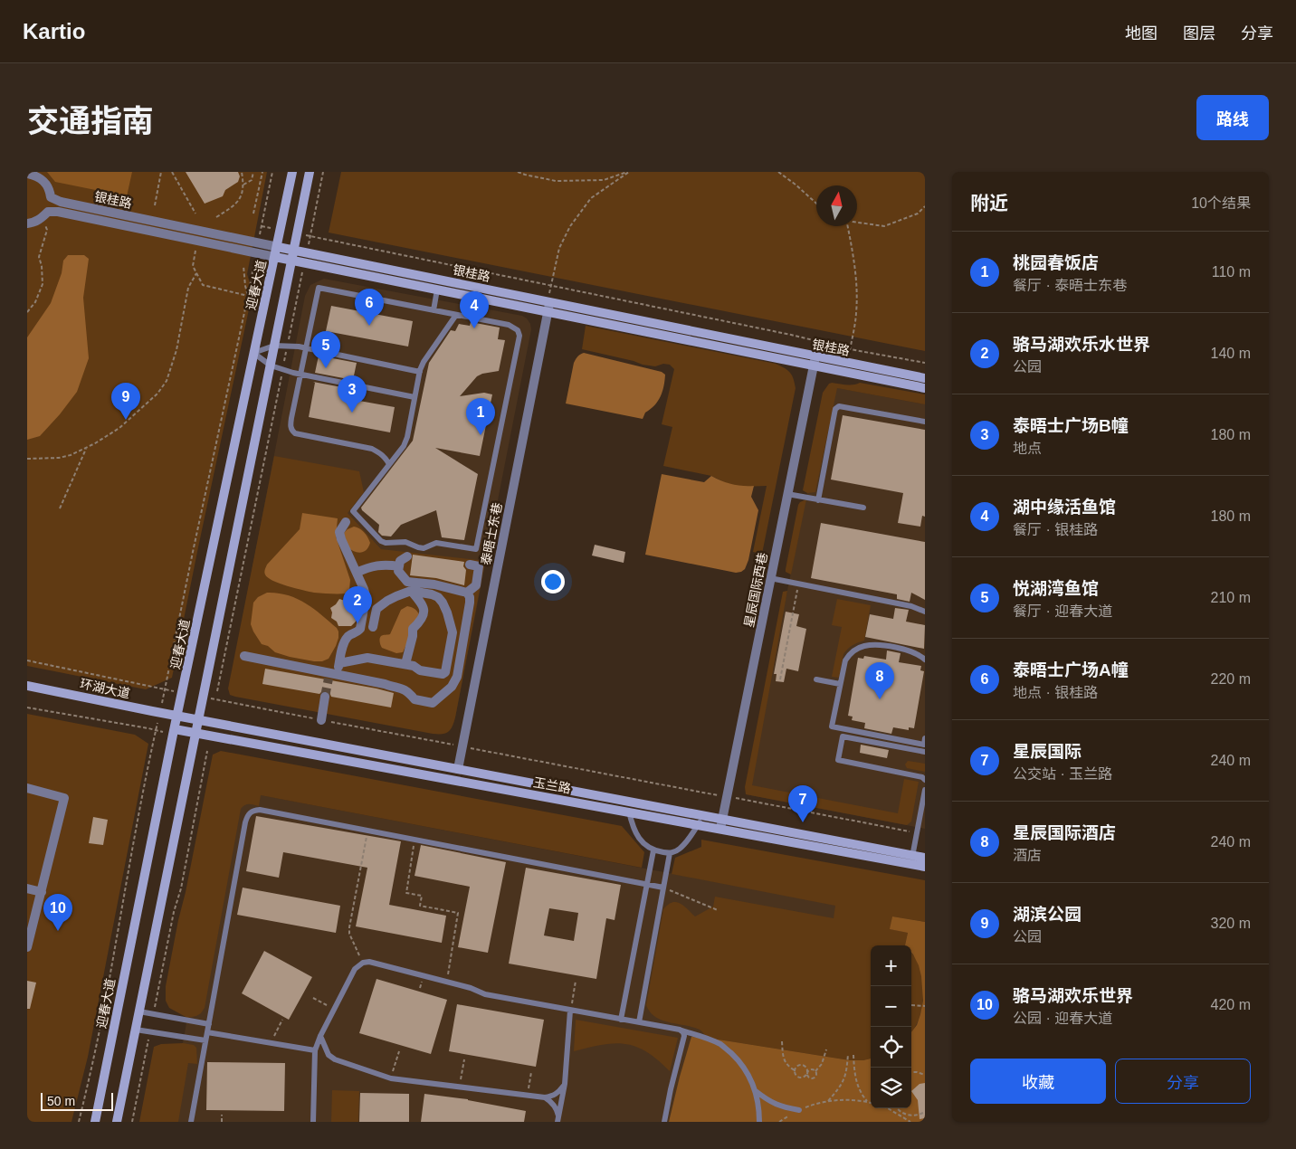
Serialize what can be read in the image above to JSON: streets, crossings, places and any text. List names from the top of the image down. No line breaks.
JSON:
{"streets":{"street":["银桂路","迎春大道","泰晤士东巷","星辰国际西巷","环湖大道","玉兰路"]},"crossings":[["银桂路","迎春大道"],["银桂路","泰晤士东巷"],["银桂路","星辰国际西巷"],["迎春大道","环湖大道"],["迎春大道","玉兰路"],["泰晤士东巷","玉兰路"],["星辰国际西巷","玉兰路"],["环湖大道","玉兰路"]],"scale_bar":"50 m","north":"top","page":{"header":"Kartio","nav":["地图","图层","分享"],"title":"交通指南","buttons":["路线",["收藏","分享"]],"heading":["附近","10个结果"],"list":[{"mark":"1","name":"桃园春饭店","note":"餐厅 · 泰晤士东巷","value":"110 m"},{"mark":"2","name":"骆马湖欢乐水世界","note":"公园","value":"140 m"},{"mark":"3","name":"泰晤士广场B幢","note":"地点","value":"180 m"},{"mark":"4","name":"湖中缘活鱼馆","note":"餐厅 · 银桂路","value":"180 m"},{"mark":"5","name":"悦湖湾鱼馆","note":"餐厅 · 迎春大道","value":"210 m"},{"mark":"6","name":"泰晤士广场A幢","note":"地点 · 银桂路","value":"220 m"},{"mark":"7","name":"星辰国际","note":"公交站 · 玉兰路","value":"240 m"},{"mark":"8","name":"星辰国际酒店","note":"酒店","value":"240 m"},{"mark":"9","name":"湖滨公园","note":"公园","value":"320 m"},{"mark":"10","name":"骆马湖欢乐世界","note":"公园 · 迎春大道","value":"420 m"}],"pins":["6","4","5","3","9","1","2","8","7","10"],"map_buttons":["+","−"],"scale":"50 m"}}
